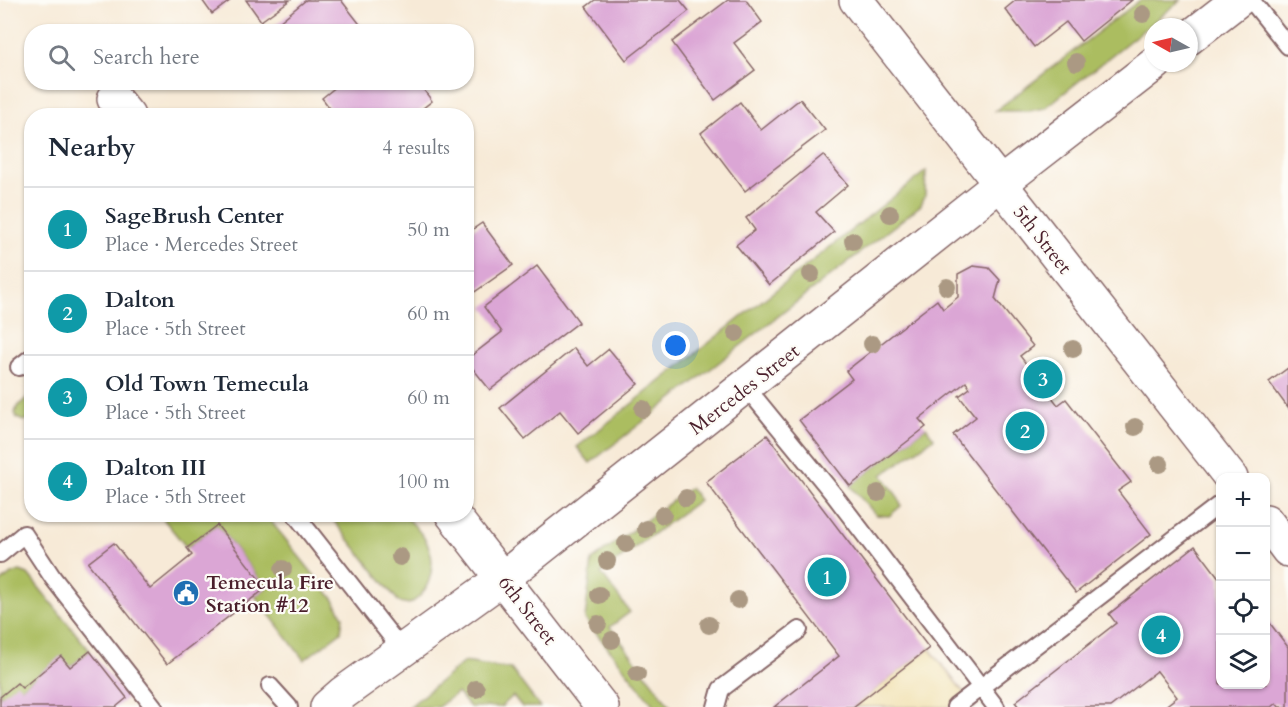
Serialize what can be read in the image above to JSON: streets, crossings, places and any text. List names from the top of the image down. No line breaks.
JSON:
{"streets":{"street":["5th Street","Mercedes Street","6th Street"]},"crossings":[["5th Street","Mercedes Street"],["Mercedes Street","6th Street"]],"places":{"public building":["Temecula Fire Station #12"]},"north":"left","page":{"search":"Search here","heading":["Nearby","4 results"],"list":[{"mark":"1","name":"SageBrush Center","note":"Place · Mercedes Street","value":"50 m"},{"mark":"2","name":"Dalton","note":"Place · 5th Street","value":"60 m"},{"mark":"3","name":"Old Town Temecula","note":"Place · 5th Street","value":"60 m"},{"mark":"4","name":"Dalton III","note":"Place · 5th Street","value":"100 m"}],"pins":["3","2","1","4"],"map_buttons":["+","−"]}}
